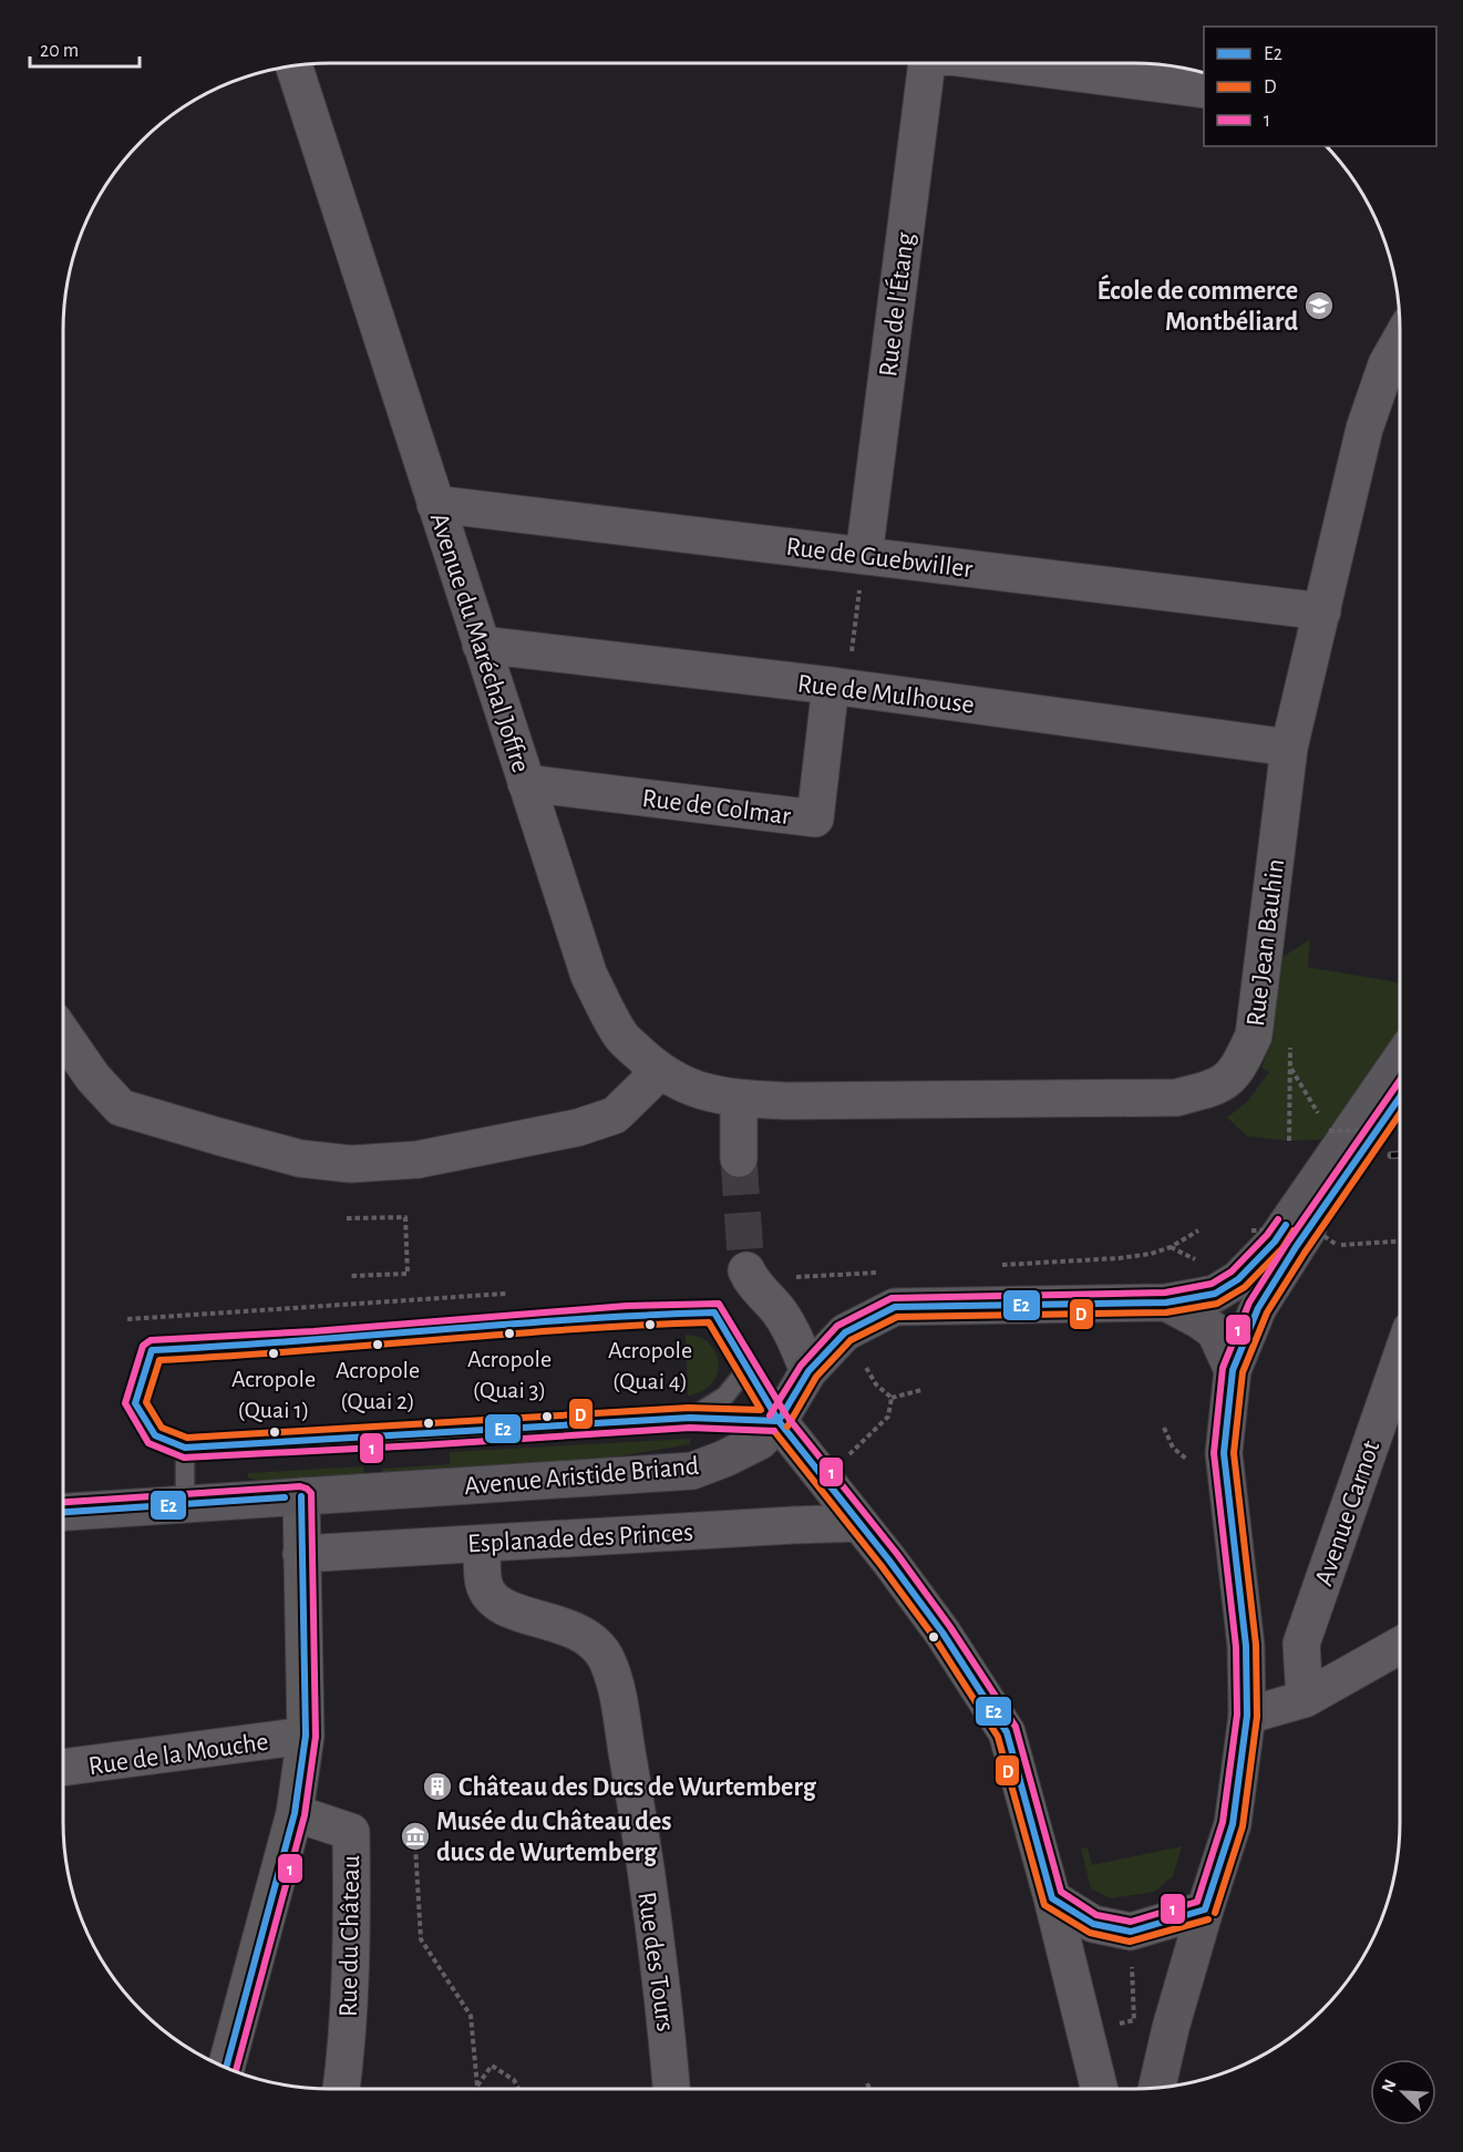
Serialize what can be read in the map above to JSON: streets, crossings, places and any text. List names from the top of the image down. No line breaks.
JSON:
{"streets":{"main road":["Avenue Aristide Briand"],"street":["Rue de l'Étang","Rue de Guebwiller","Avenue du Maréchal Joffre","Rue de Mulhouse","Rue de Colmar","Rue Jean Bauhin","Avenue Carnot","Esplanade des Princes","Rue de la Mouche","Rue du Château","Rue des Tours"]},"crossings":[["Rue de l'Étang","Rue de Guebwiller"],["Rue de Guebwiller","Avenue du Maréchal Joffre"],["Rue de Guebwiller","Rue Jean Bauhin"],["Avenue du Maréchal Joffre","Rue de Mulhouse"],["Avenue du Maréchal Joffre","Rue de Colmar"],["Avenue du Maréchal Joffre","Rue Jean Bauhin"],["Rue de Mulhouse","Rue de Colmar"],["Rue de Mulhouse","Rue Jean Bauhin"],["Esplanade des Princes","Rue des Tours"]],"places":{"school or university":["École de commerce Montbéliard"],"other":["Acropole (Quai 4)","Acropole (Quai 3)","Acropole (Quai 2)","Acropole (Quai 1)"],"building":["Château des Ducs de Wurtemberg"],"museum":["Musée du Château des ducs de Wurtemberg"]},"lines":["transit line 1","transit line E2","transit line D"],"legend":["E2","D","1"],"scale_bar":"20 m","north":"top left"}
